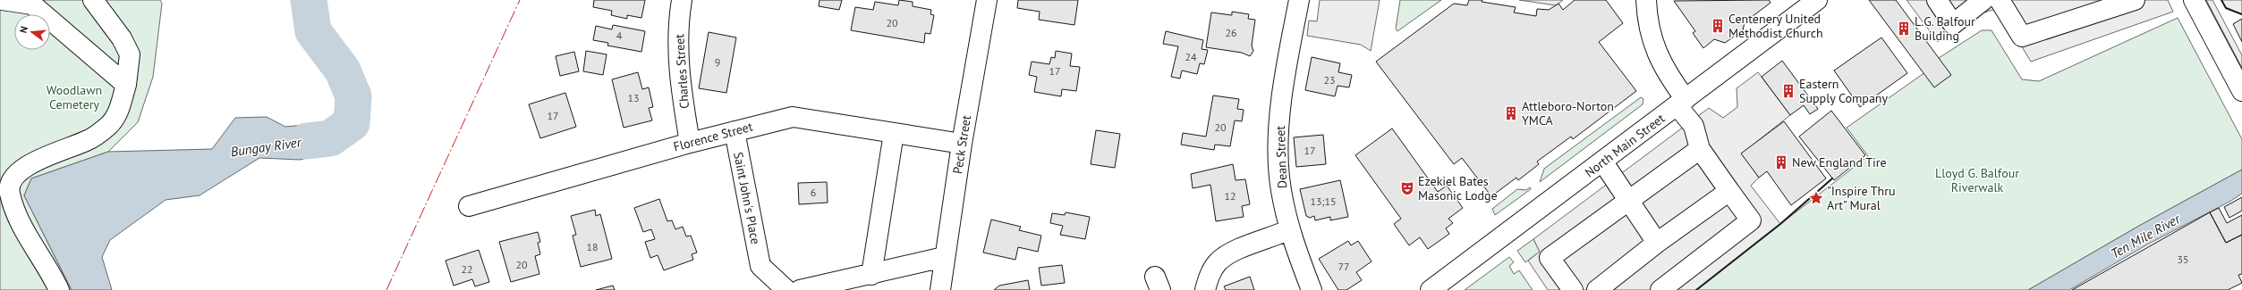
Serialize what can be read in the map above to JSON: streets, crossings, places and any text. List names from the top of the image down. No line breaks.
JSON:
{"streets":{"main road":["Charles Street","Florence Street","Peck Street","North Main Street","Dean Street","Saint John's Place"]},"crossings":[["Charles Street","Florence Street"],["Florence Street","Peck Street"],["Florence Street","Saint John's Place"]],"water":["Bungay River","Ten Mile River"],"parks":["Woodlawn Cemetery","Lloyd G. Balfour Riverwalk"],"places":{"building":["Centenery United Methodist Church","L.G. Balfour Building","Eastern Supply Company","Attleboro-Norton YMCA","New England Tire"],"theatre":["Ezekiel Bates Masonic Lodge"],"place":["\"Inspire Thru Art\" Mural"]},"house_numbers":["20","26","4","24","9","17","23","13","17","20","17","6","12","13;15","18","35","20","77","22"],"north":"left"}
